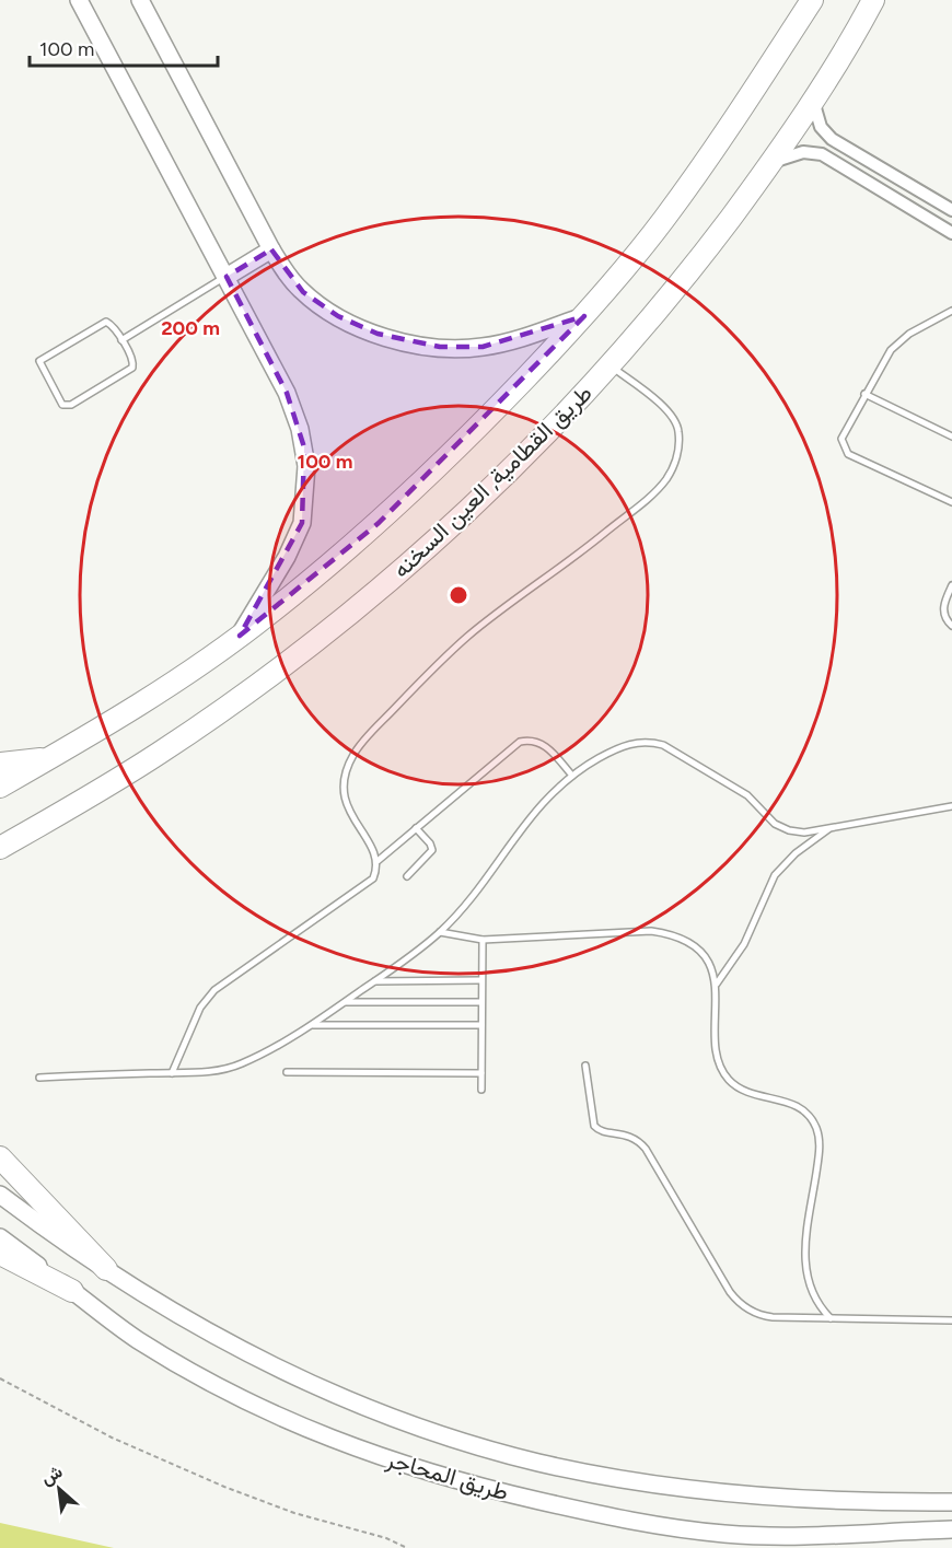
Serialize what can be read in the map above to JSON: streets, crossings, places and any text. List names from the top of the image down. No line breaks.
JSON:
{"streets":{"highway":["طريق القطامية, العين السخنه"],"street":["طريق المحاجر"]},"scale_bar":"100 m","north":"top left","rings":["200 m","100 m"]}
